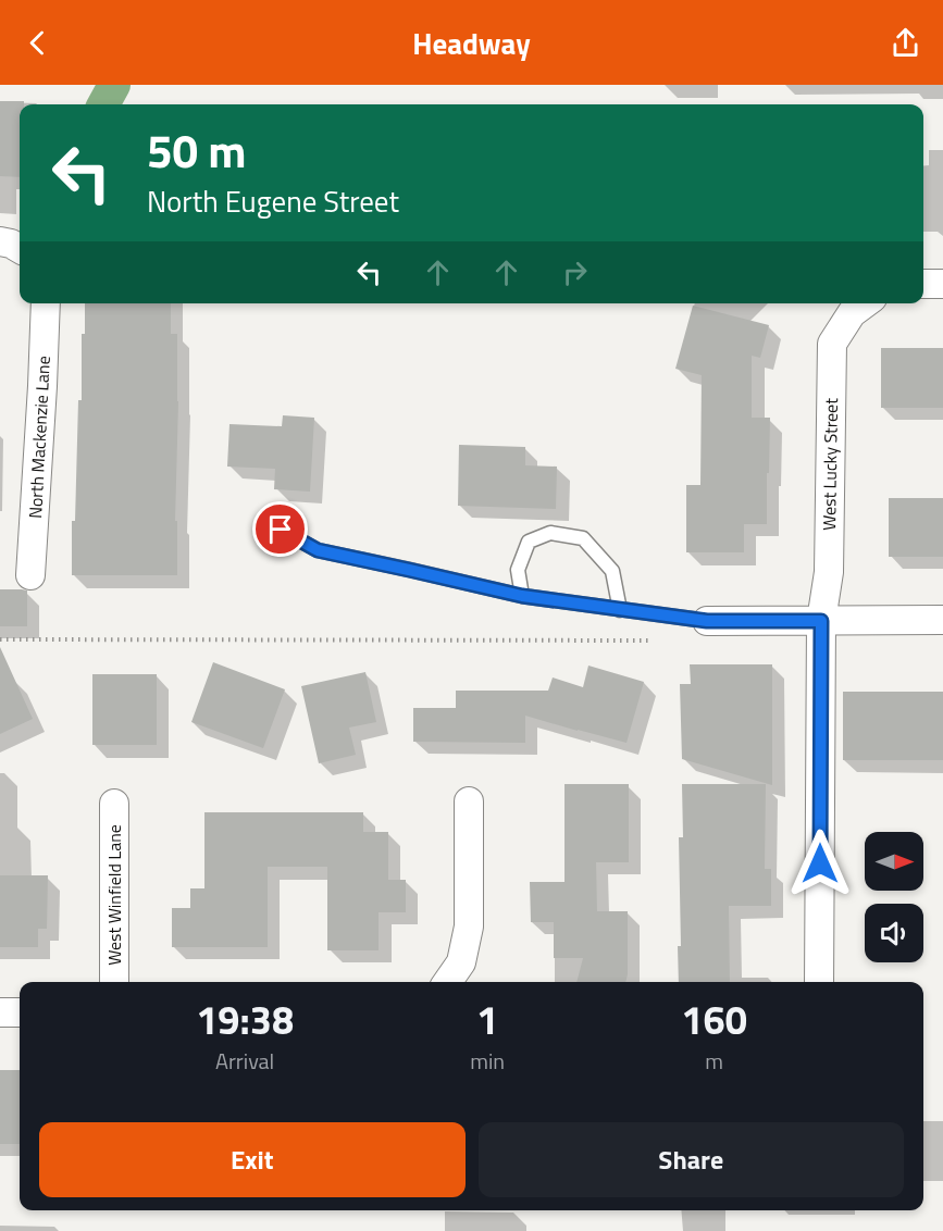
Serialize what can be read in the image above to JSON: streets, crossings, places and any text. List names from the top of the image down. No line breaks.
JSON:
{"streets":{"street":["North Mackenzie Lane","West Lucky Street","West Winfield Lane"]},"north":"right","page":{"header":"Headway","turn":["50 m","North Eugene Street"],"eta":["19:38","Arrival","1","min","160","m"],"buttons":["Exit","Share"]}}
